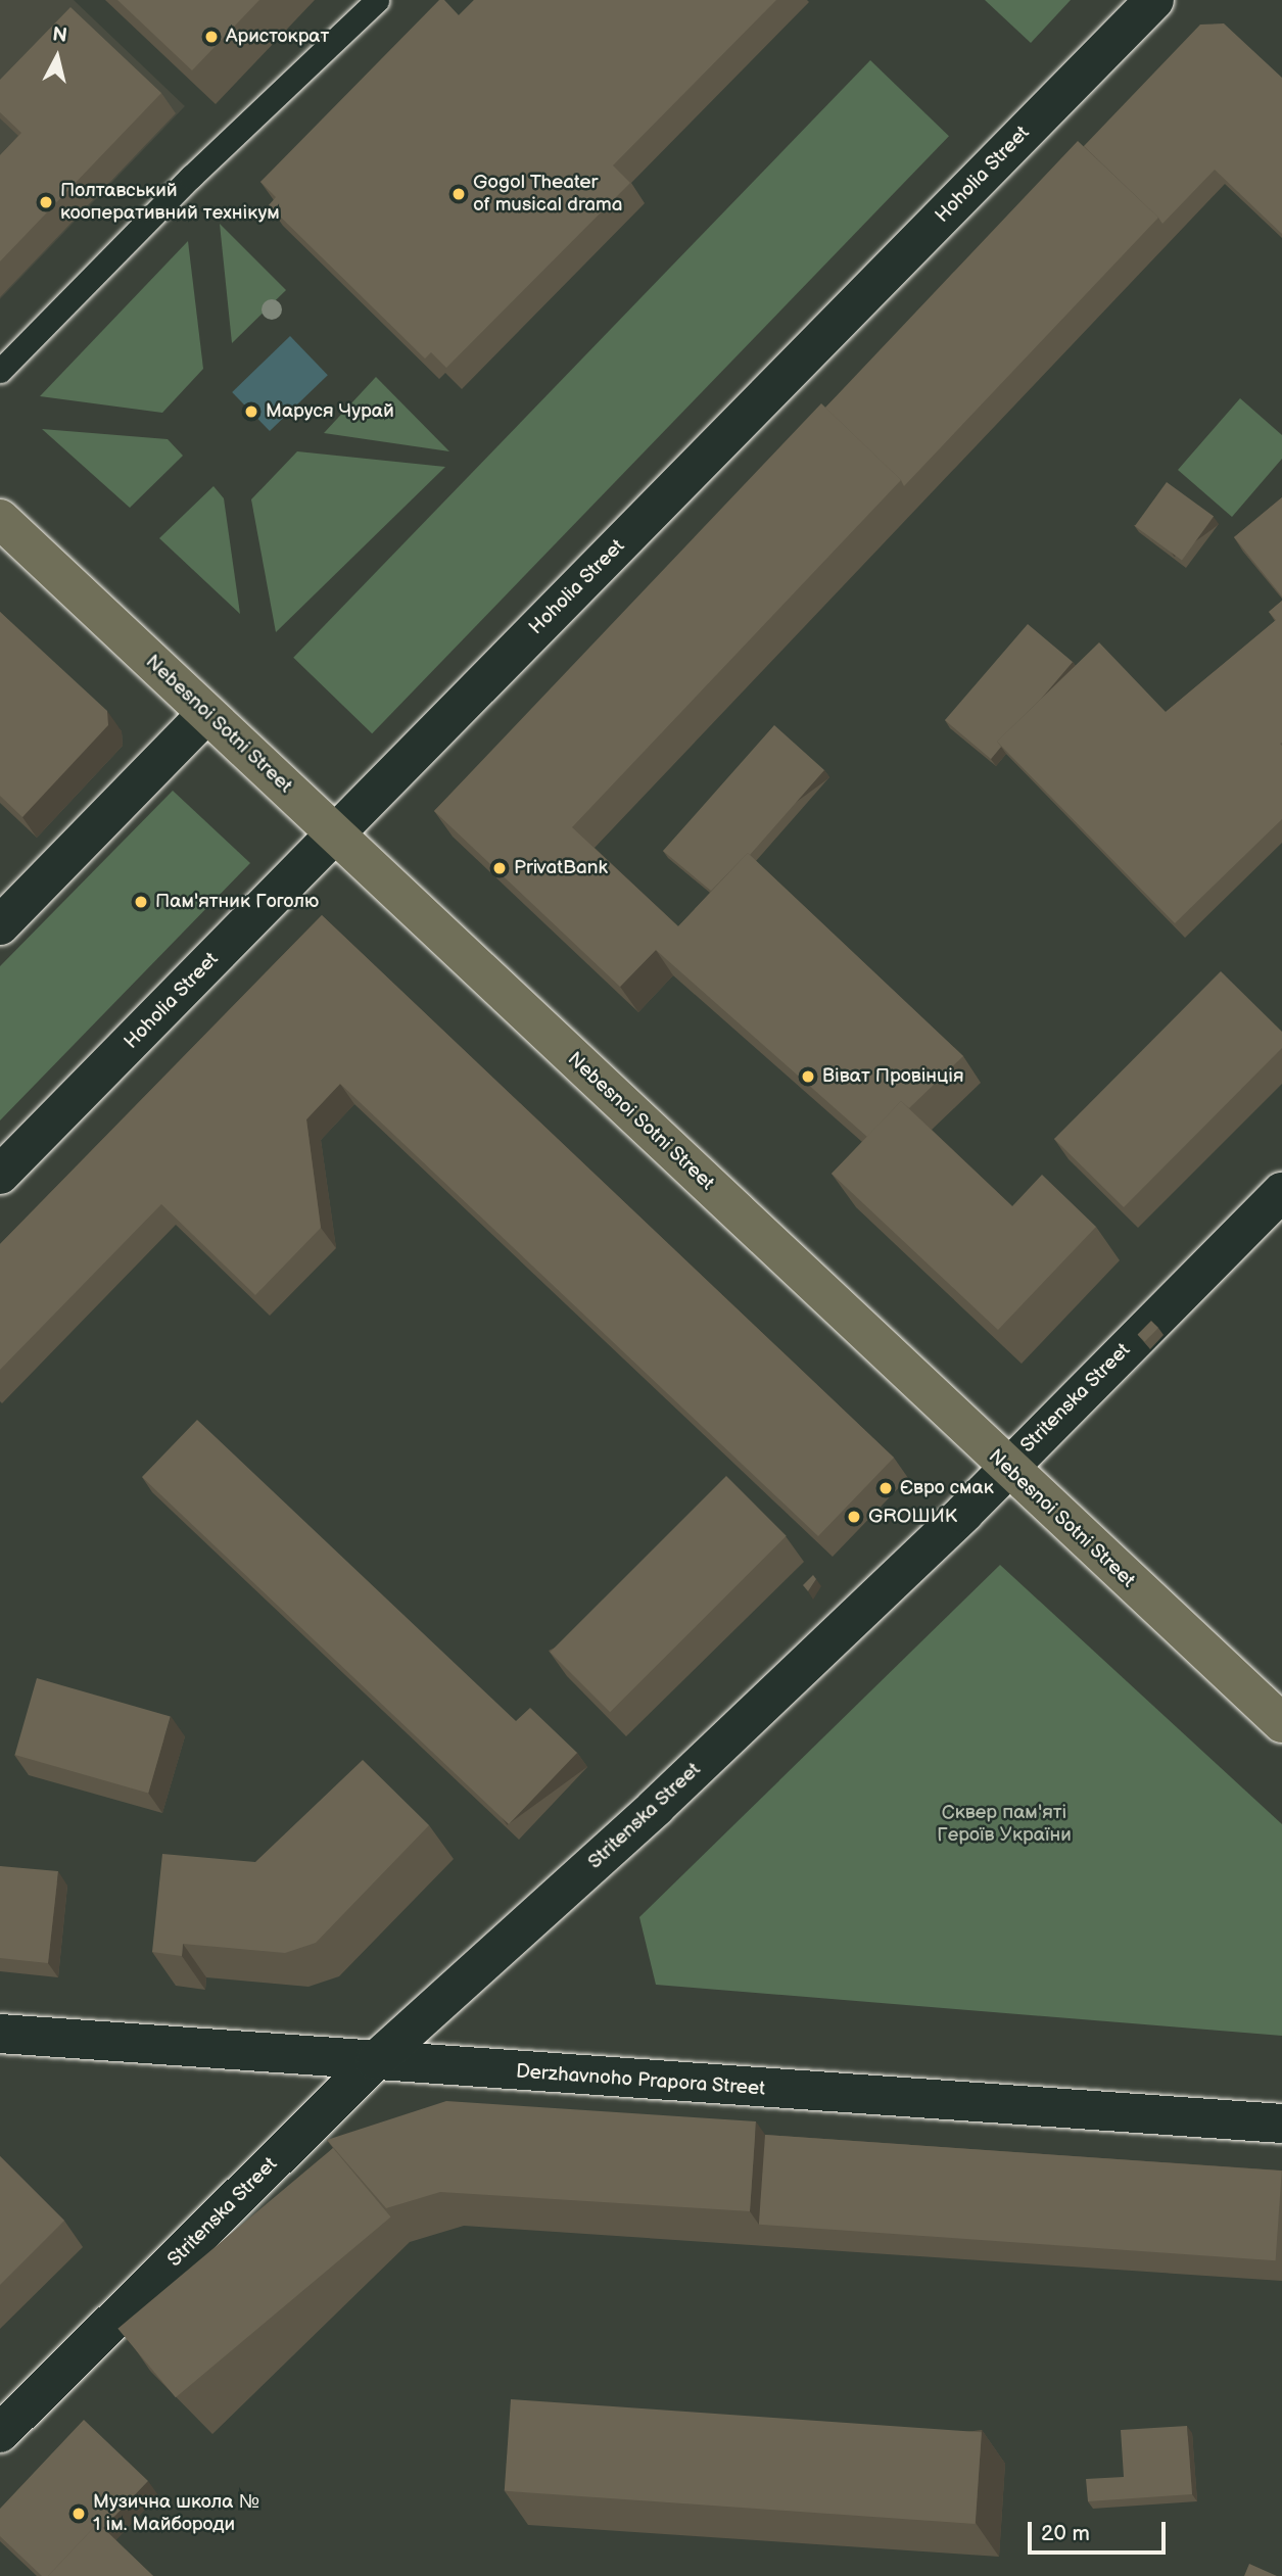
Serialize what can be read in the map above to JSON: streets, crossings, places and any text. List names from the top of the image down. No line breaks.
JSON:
{"streets":{"main road":["Nebesnoi Sotni Street"],"street":["Hoholia Street","Stritenska Street","Derzhavnoho Prapora Street"]},"crossings":[["Hoholia Street","Nebesnoi Sotni Street"],["Nebesnoi Sotni Street","Stritenska Street"],["Stritenska Street","Derzhavnoho Prapora Street"]],"parks":["Сквер пам'яті Героїв України"],"places":["Аристократ","Gogol Theater of musical drama","Полтавський кооперативний технікум","Маруся Чурай","PrivatBank","Пам'ятник Гоголю","Віват Провінція","Євро смак","GROШИК","Музична школа № 1 ім. Майбороди"],"scale_bar":"20 m","north":"top"}
